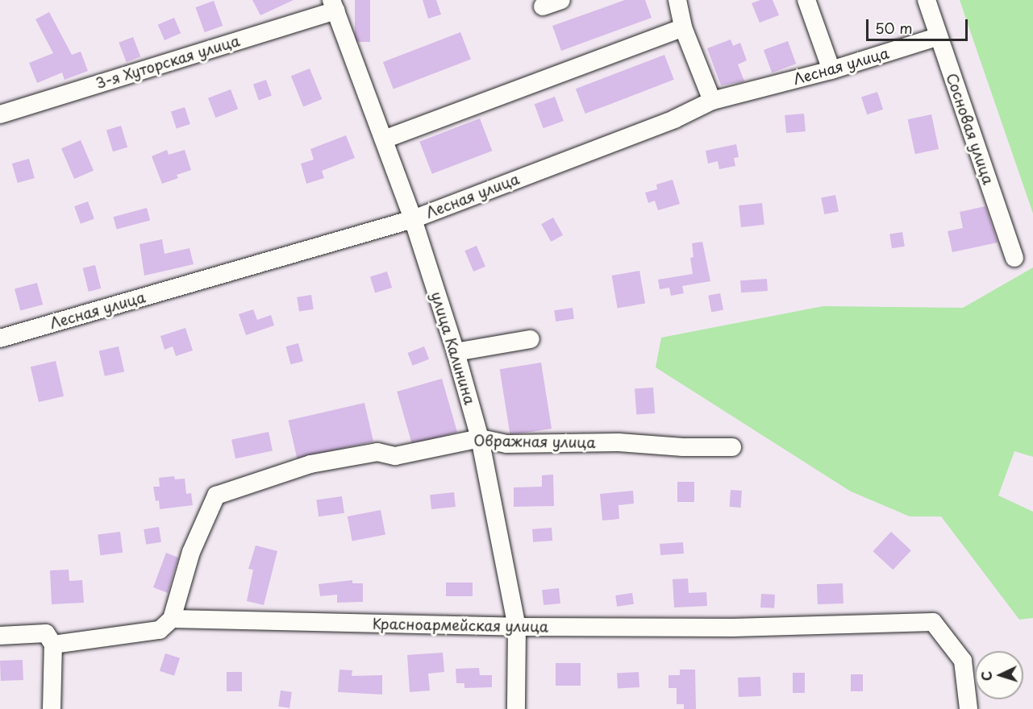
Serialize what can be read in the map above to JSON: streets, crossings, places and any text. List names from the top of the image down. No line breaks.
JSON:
{"streets":{"street":["3-я Хуторская улица","Лесная улица","Сосновая улица","улица Калинина","Овражная улица","Красноармейская улица"]},"crossings":[["3-я Хуторская улица","улица Калинина"],["Лесная улица","Сосновая улица"],["Лесная улица","улица Калинина"],["улица Калинина","Овражная улица"],["улица Калинина","Красноармейская улица"],["Овражная улица","Красноармейская улица"]],"scale_bar":"50 m","north":"left"}
